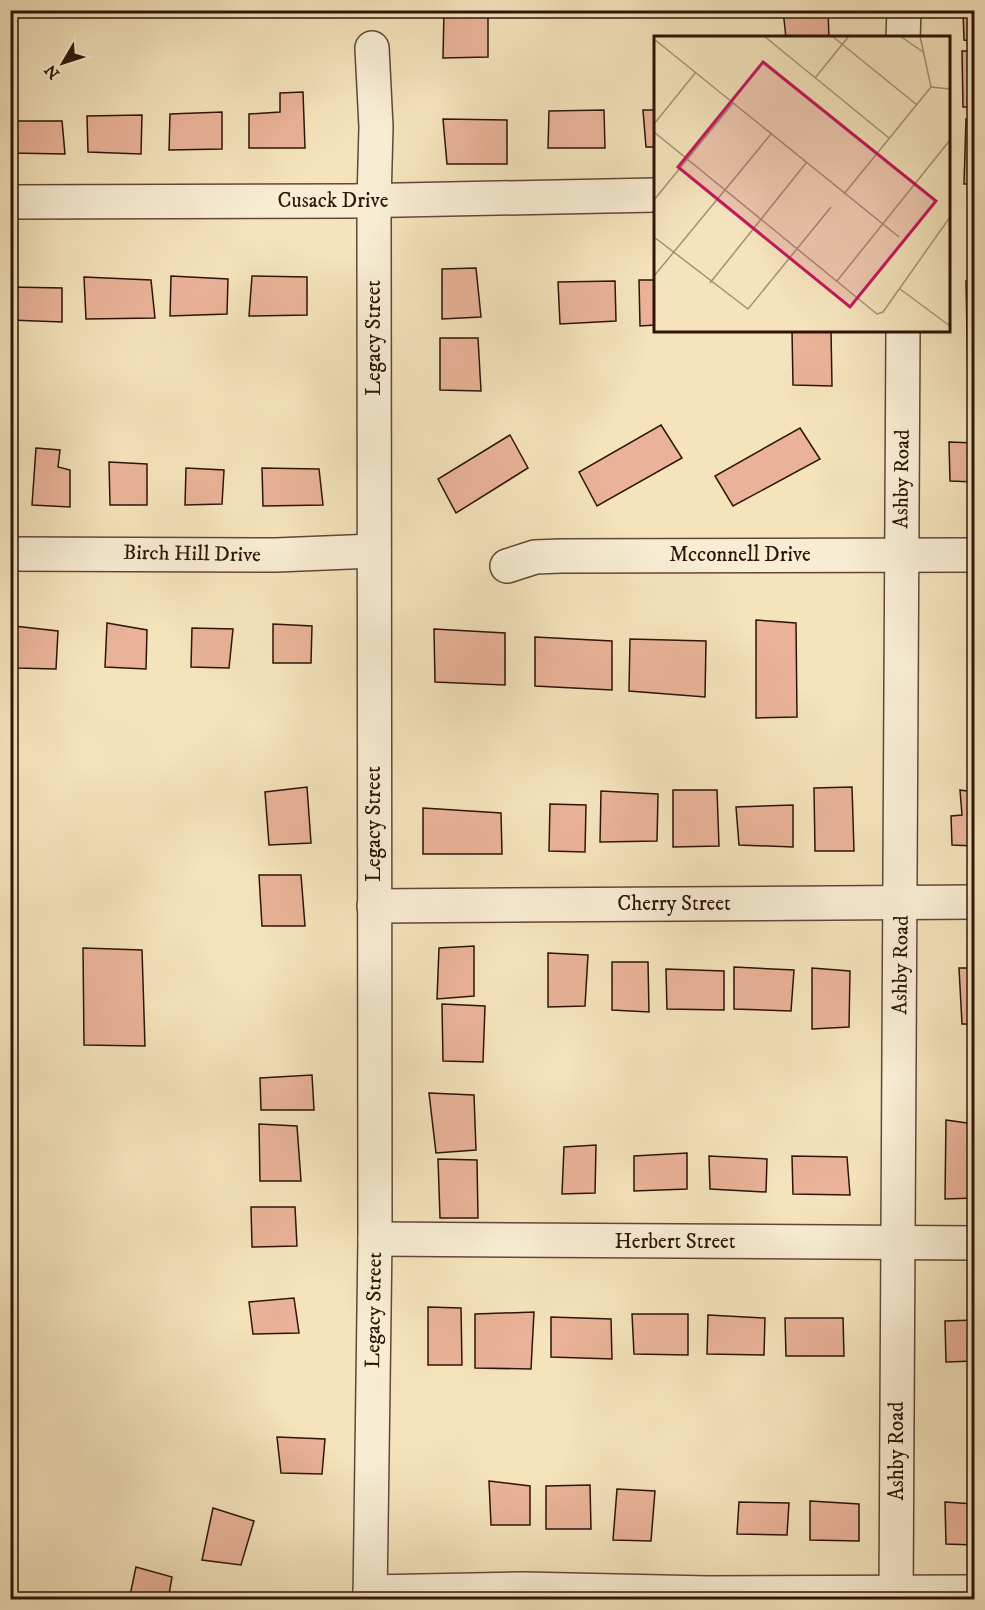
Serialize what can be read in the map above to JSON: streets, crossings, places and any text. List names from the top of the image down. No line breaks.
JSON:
{"streets":{"street":["Cusack Drive","Legacy Street","Ashby Road","Birch Hill Drive","Mcconnell Drive","Cherry Street","Herbert Street"]},"crossings":[["Cusack Drive","Legacy Street"],["Legacy Street","Birch Hill Drive"],["Legacy Street","Cherry Street"],["Legacy Street","Herbert Street"],["Ashby Road","Mcconnell Drive"],["Ashby Road","Cherry Street"],["Ashby Road","Herbert Street"]],"north":"bottom left"}
